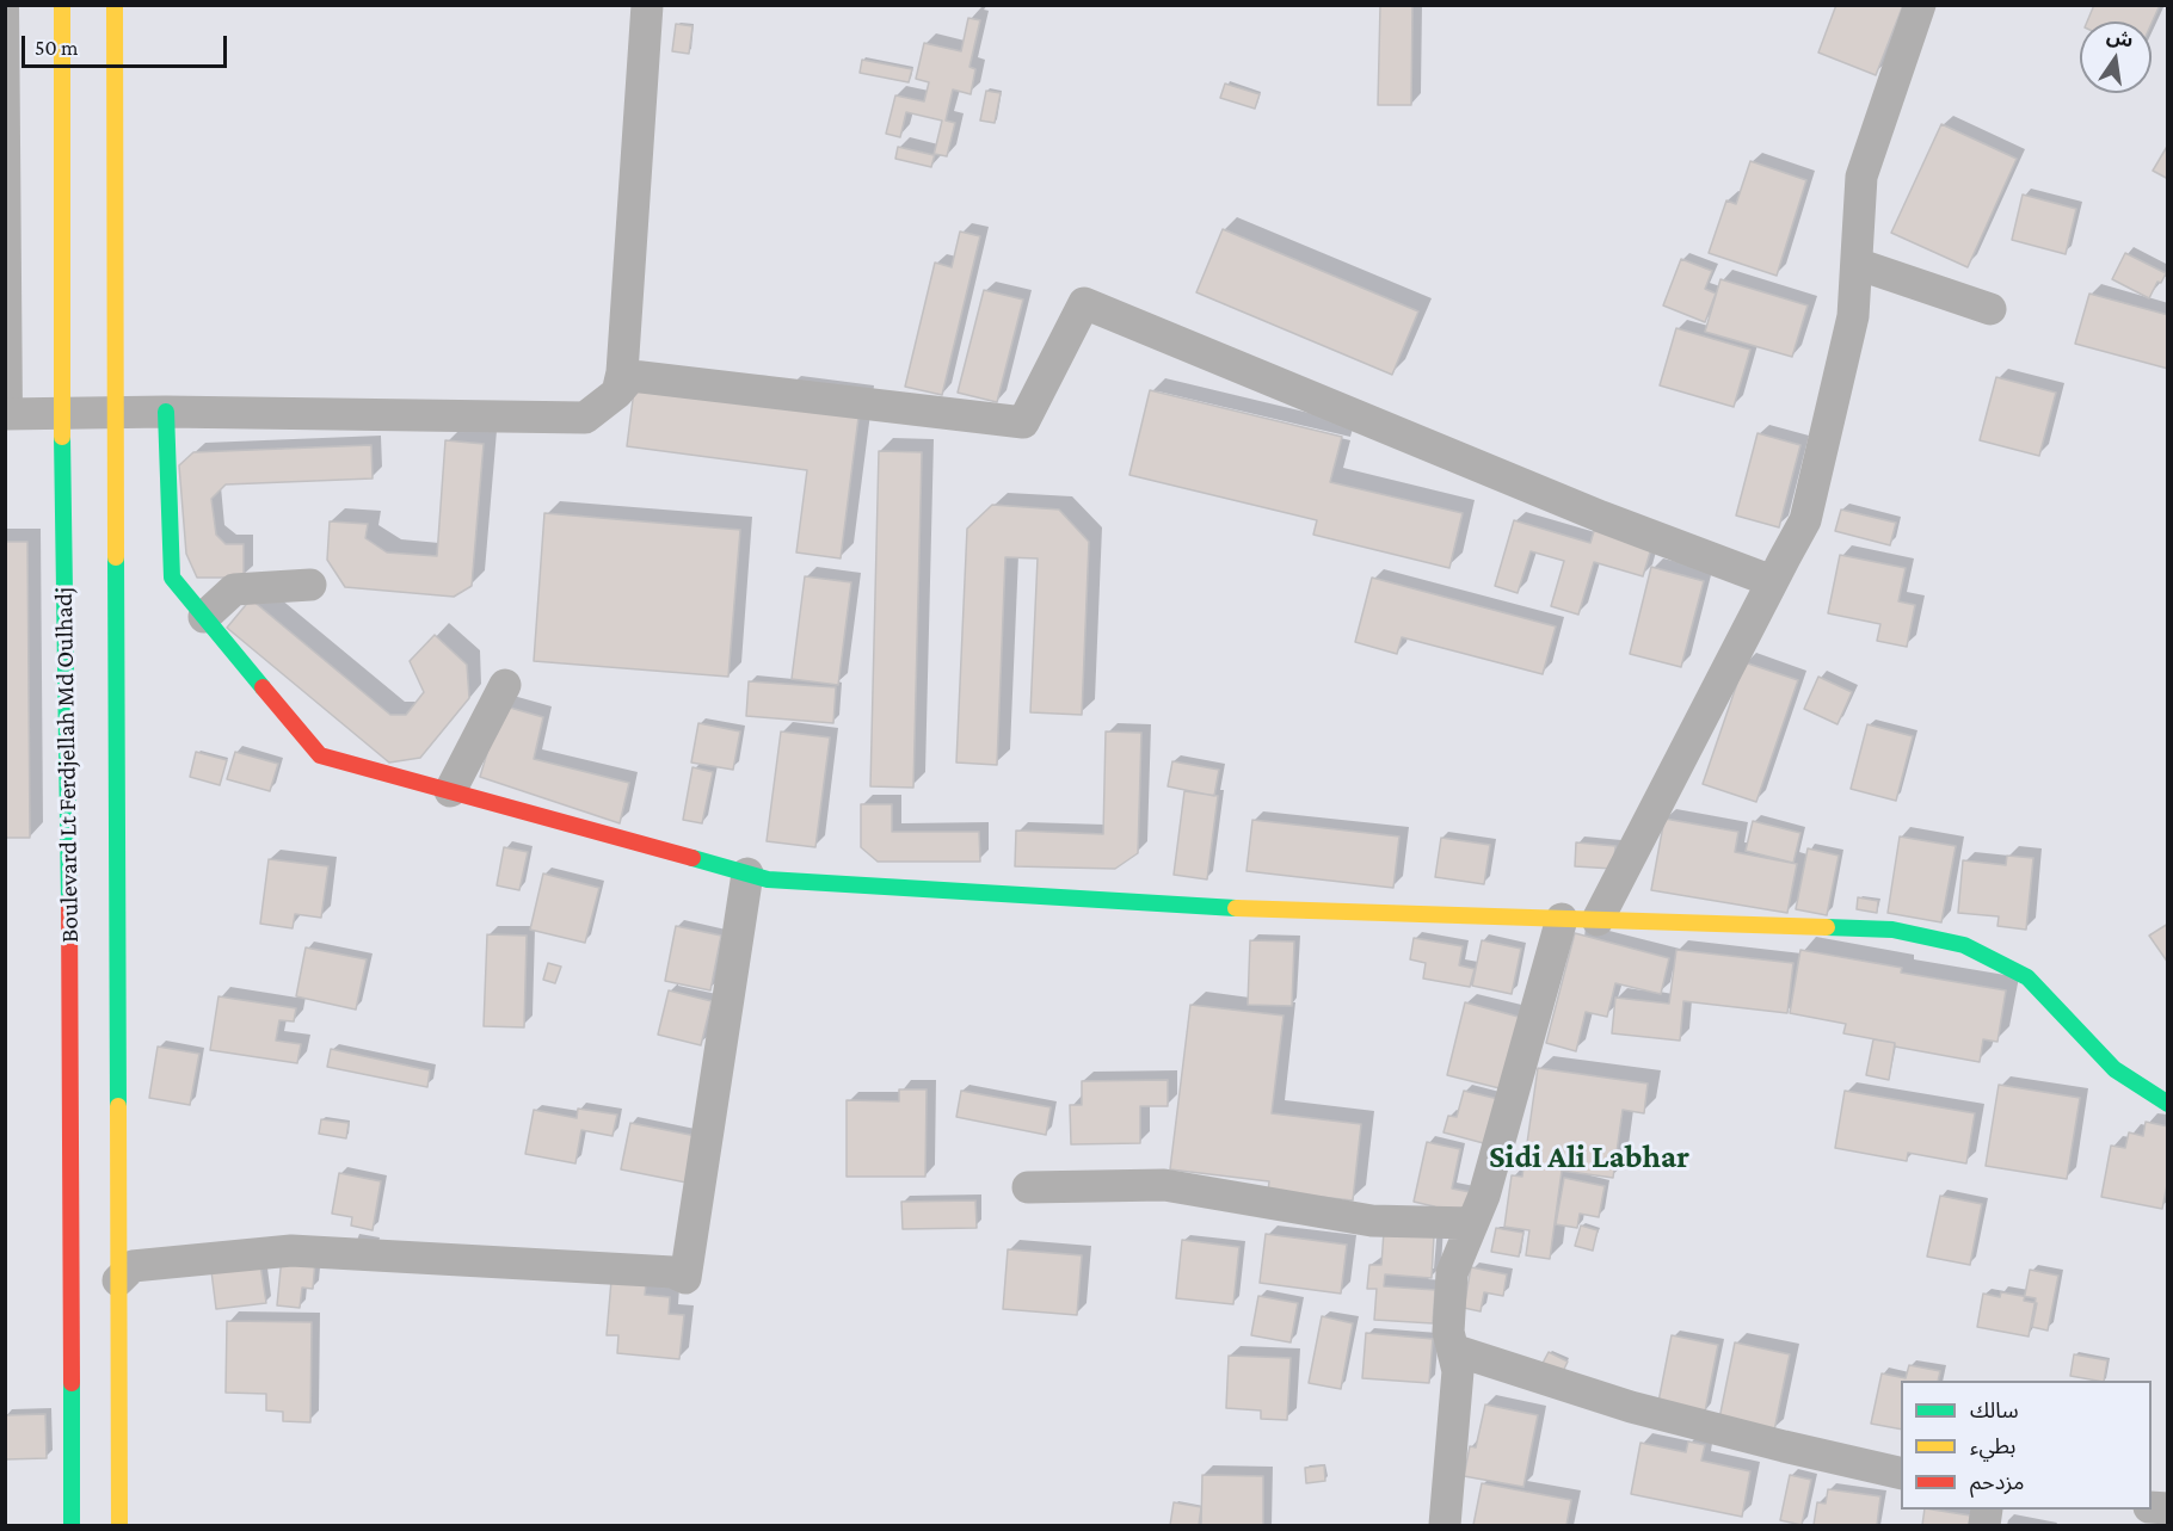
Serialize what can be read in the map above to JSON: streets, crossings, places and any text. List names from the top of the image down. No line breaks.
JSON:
{"streets":{"street":["Boulevard Lt Ferdjellah Md Oulhadj"]},"districts":["Sidi Ali Labhar"],"legend":["سالك","بطيء","مزدحم"],"scale_bar":"50 m","north":"top"}
